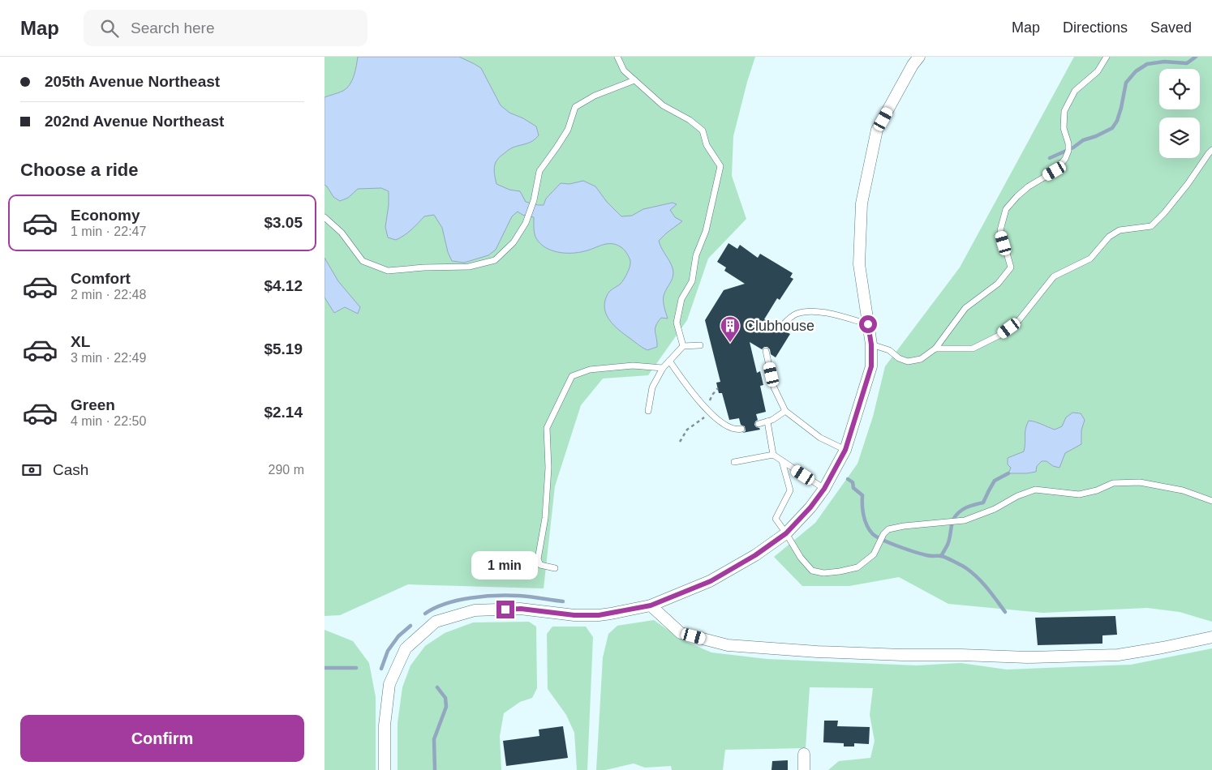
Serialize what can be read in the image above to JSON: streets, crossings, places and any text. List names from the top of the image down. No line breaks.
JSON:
{"places":{"building":["Clubhouse"]},"page":{"header":"Map","search":"Search here","nav":["Map","Directions","Saved"],"banner":["205th Avenue Northeast","202nd Avenue Northeast"],"heading":"Choose a ride","list":[{"name":"Economy","note":"1 min · 22:47","value":"$3.05"},{"name":"Comfort","note":"2 min · 22:48","value":"$4.12"},{"name":"XL","note":"3 min · 22:49","value":"$5.19"},{"name":"Green","note":"4 min · 22:50","value":"$2.14"}],"pay":["Cash","290 m"],"bubble":"1 min","buttons":"Confirm"}}
